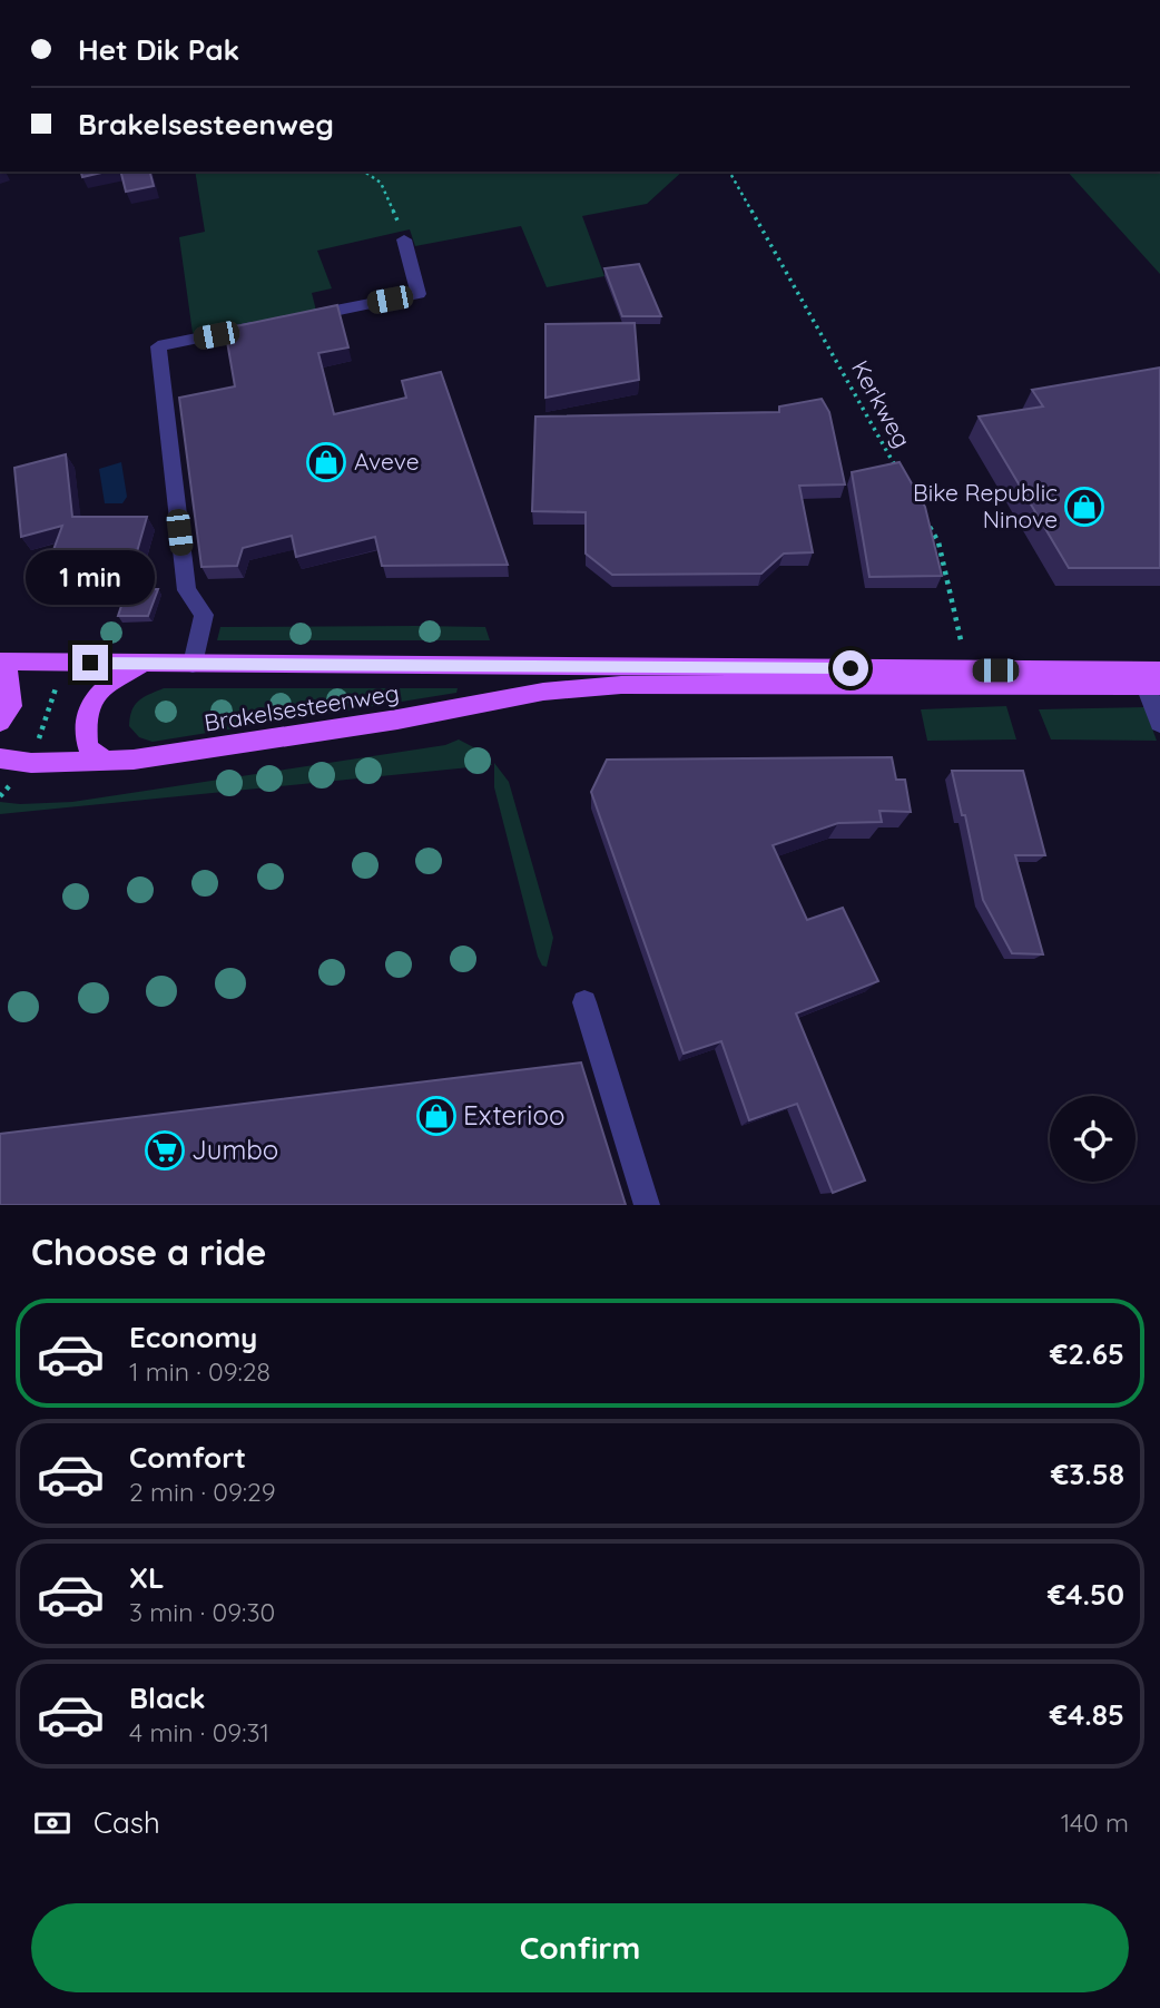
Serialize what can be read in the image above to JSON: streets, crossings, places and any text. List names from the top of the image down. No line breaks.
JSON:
{"streets":{"main road":["Brakelsesteenweg"],"path":["Kerkweg"]},"places":{"shop":["Aveve","Bike Republic Ninove","Exterioo"],"supermarket":["Jumbo"]},"page":{"banner":["Het Dik Pak","Brakelsesteenweg"],"bubble":"1 min","heading":"Choose a ride","list":[{"name":"Economy","note":"1 min · 09:28","value":"€2.65"},{"name":"Comfort","note":"2 min · 09:29","value":"€3.58"},{"name":"XL","note":"3 min · 09:30","value":"€4.50"},{"name":"Black","note":"4 min · 09:31","value":"€4.85"}],"pay":["Cash","140 m"],"buttons":"Confirm"}}
